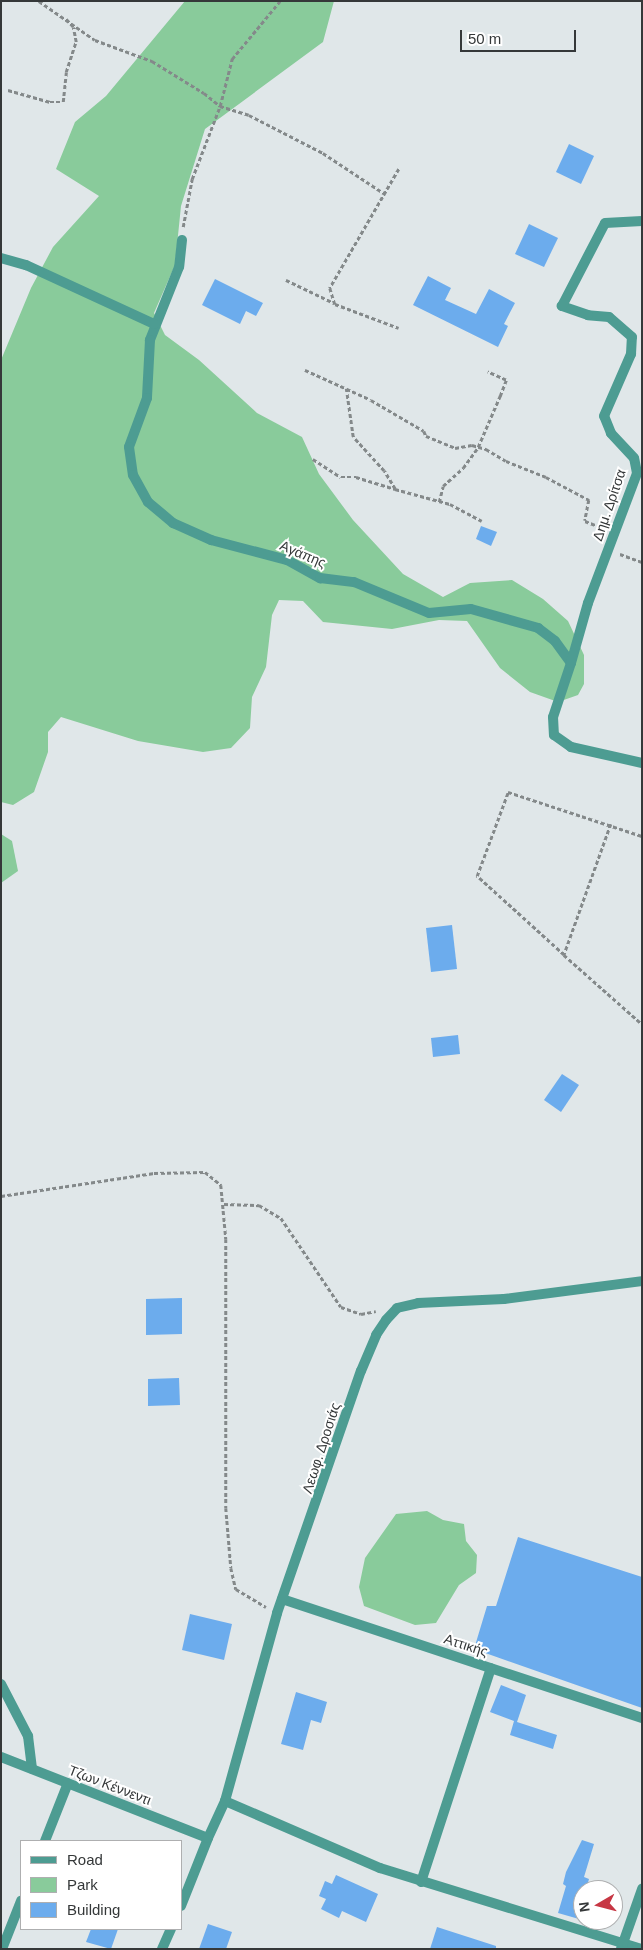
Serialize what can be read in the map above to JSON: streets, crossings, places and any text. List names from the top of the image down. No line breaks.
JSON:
{"streets":{"street":["Δημ. Δρίτσα","Αγάπης","Λεωφ. Δροσιάς","Αττικής","Τζων Κέννεντι"]},"crossings":[["Δημ. Δρίτσα","Αγάπης"],["Λεωφ. Δροσιάς","Αττικής"],["Λεωφ. Δροσιάς","Τζων Κέννεντι"]],"legend":["Road","Park","Building"],"scale_bar":"50 m","north":"left"}
